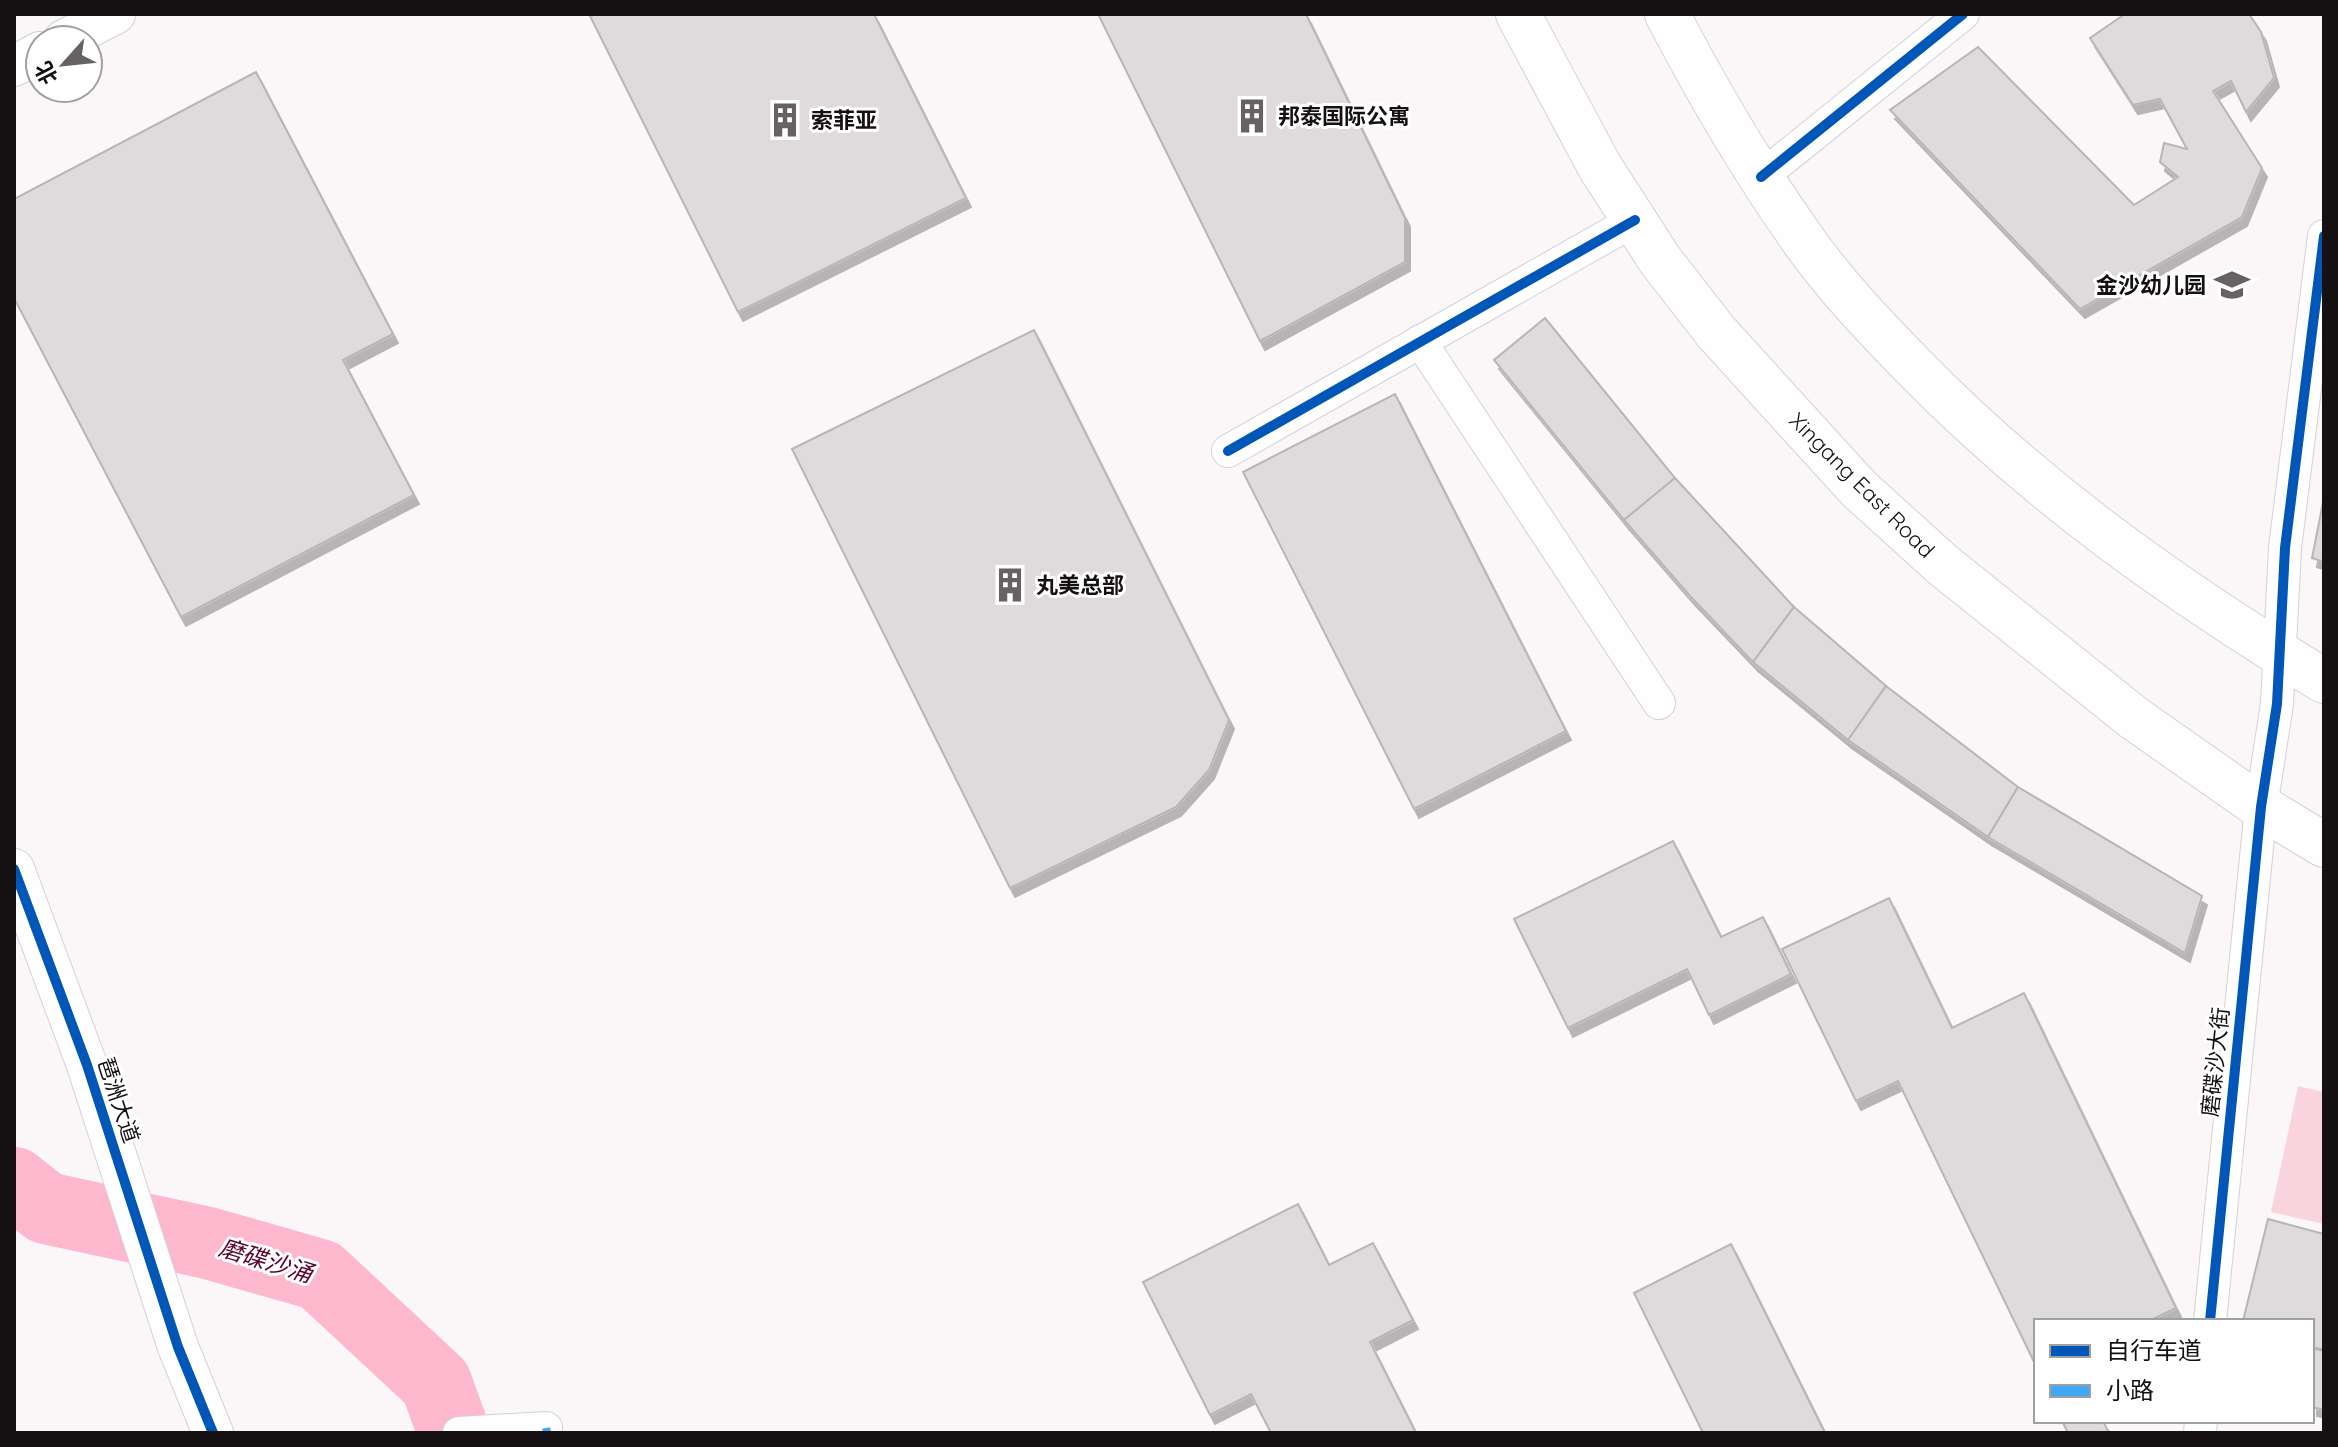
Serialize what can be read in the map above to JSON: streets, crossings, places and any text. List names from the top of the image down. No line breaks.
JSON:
{"streets":{"main road":["Xingang East Road"],"street":["磨碟沙大街","琶洲大道"]},"crossings":[["Xingang East Road","磨碟沙大街"]],"water":["磨碟沙涌"],"places":{"building":["邦泰国际公寓","索菲亚","丸美总部"],"school or university":["金沙幼儿园"]},"legend":["自行车道","小路"],"north":"bottom left"}
